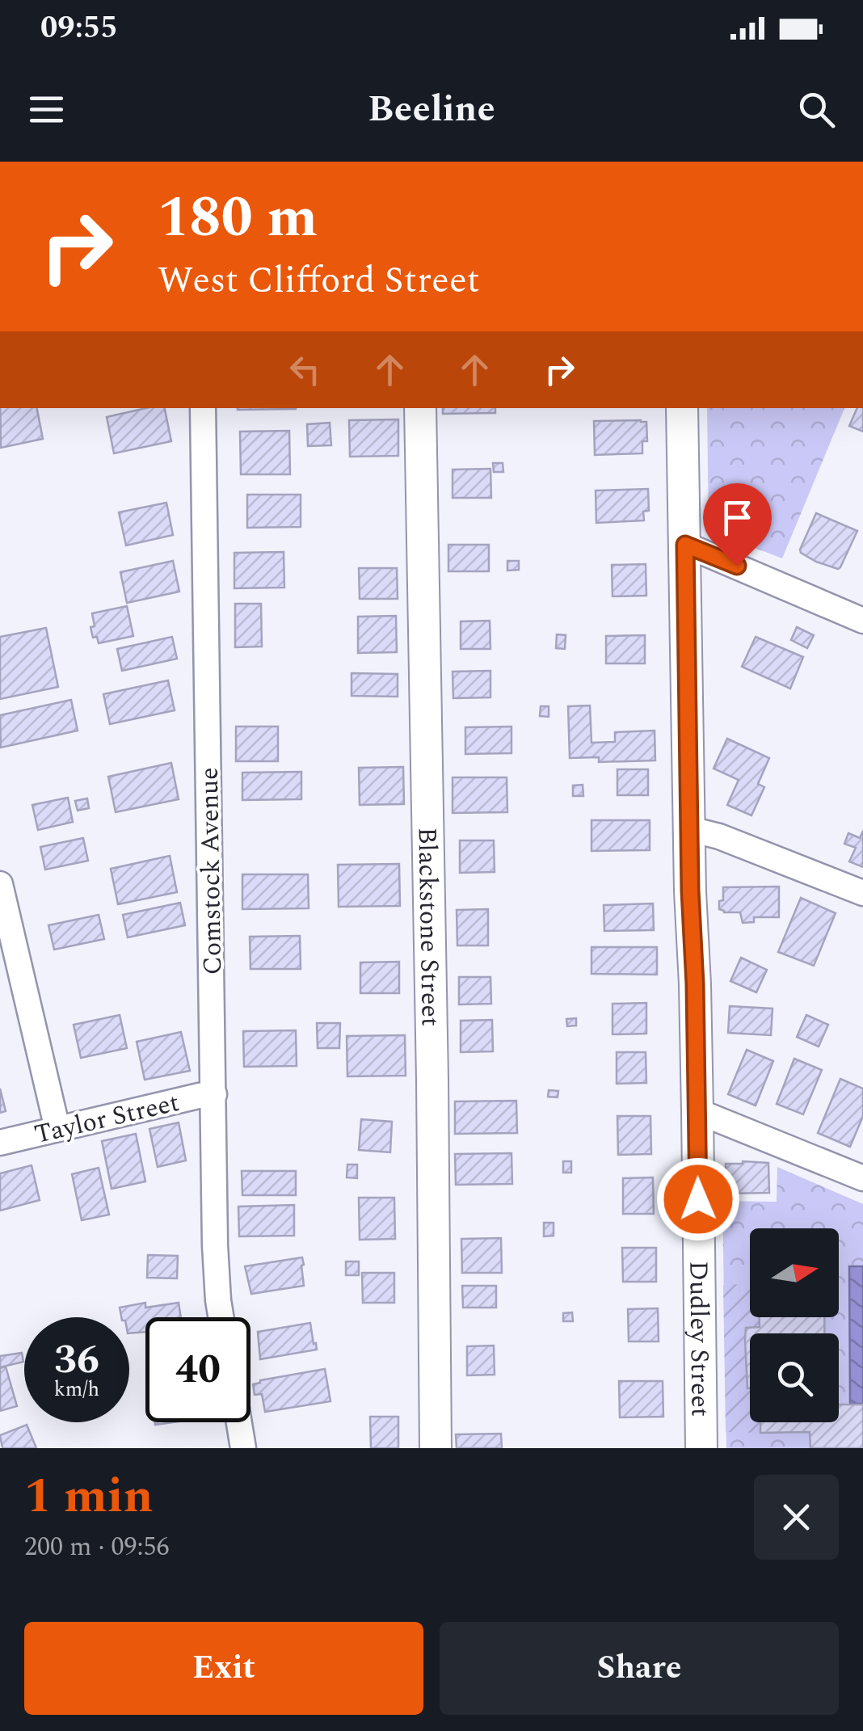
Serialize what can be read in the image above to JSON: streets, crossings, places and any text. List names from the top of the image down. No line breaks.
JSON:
{"streets":{"street":["Comstock Avenue","Blackstone Street","Taylor Street","Dudley Street"]},"crossings":[["Comstock Avenue","Taylor Street"]],"north":"right","page":{"status":"09:55","header":"Beeline","turn":["180 m","West Clifford Street"],"speed":"36 km/h","limit":"40","heading":["1 min","200 m · 09:56"],"buttons":["Exit","Share"]}}
